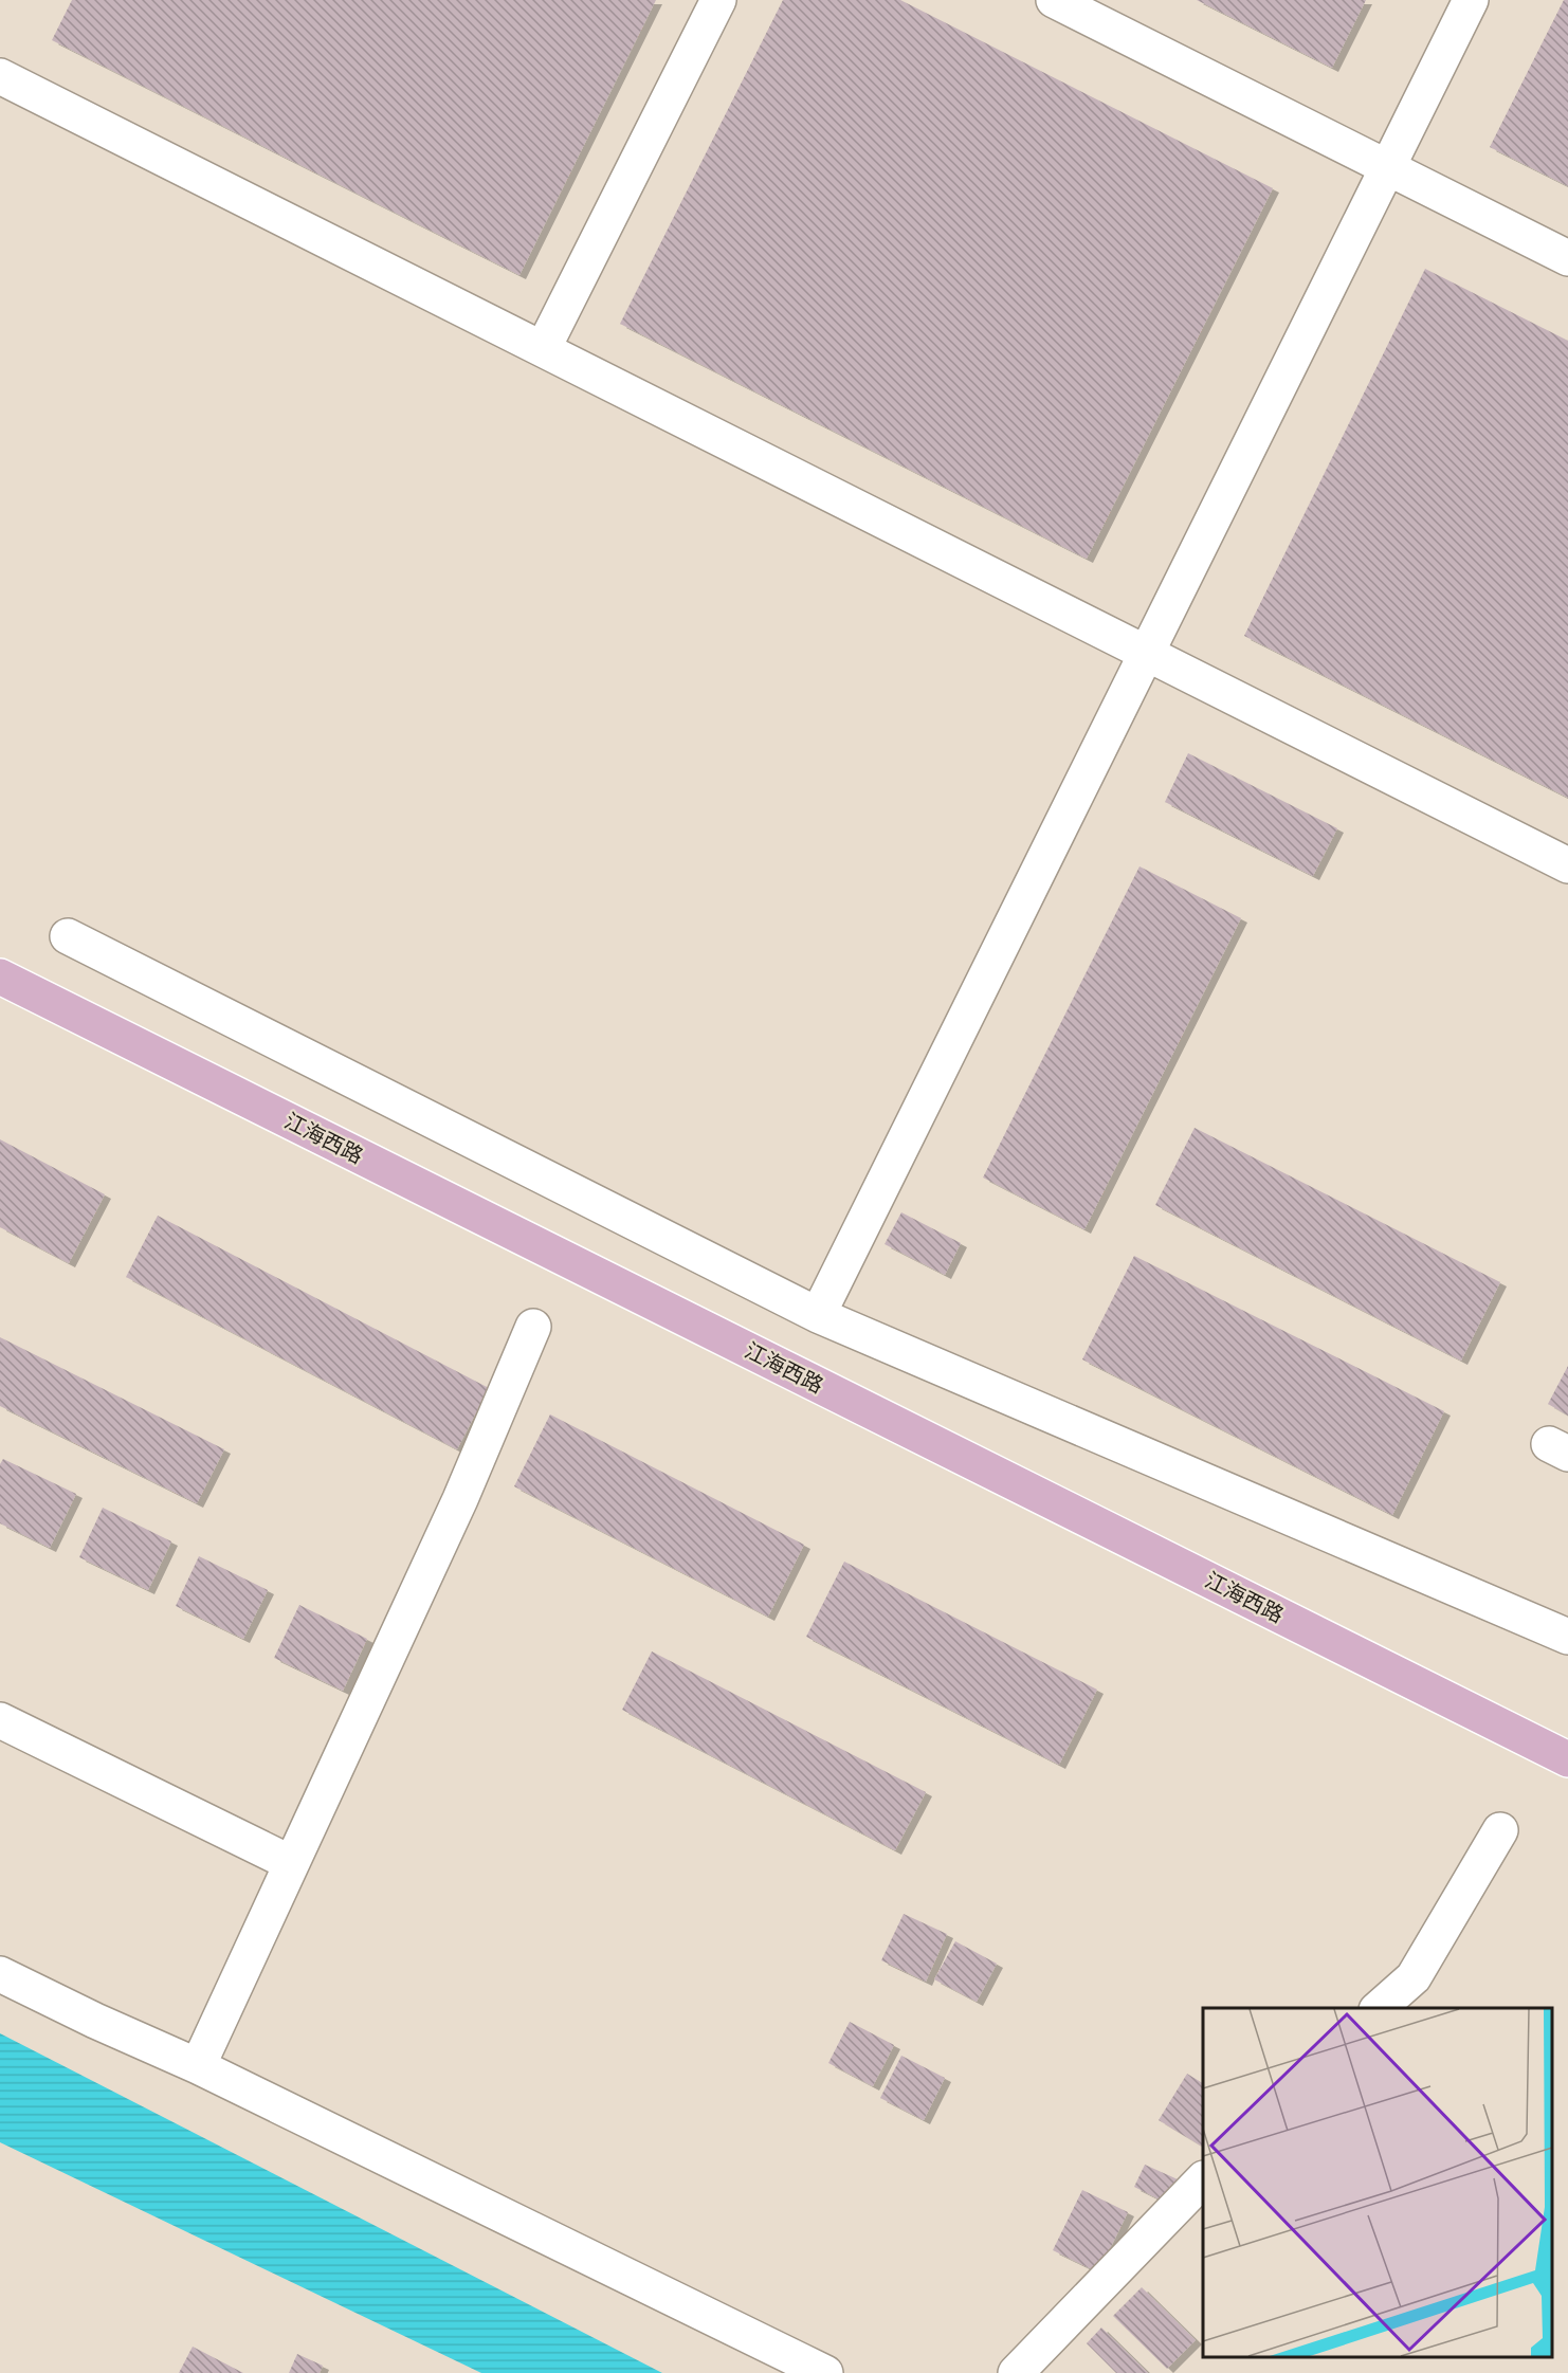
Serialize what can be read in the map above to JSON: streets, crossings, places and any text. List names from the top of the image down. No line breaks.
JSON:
{"streets":{"main road":["江海西路"]}}
